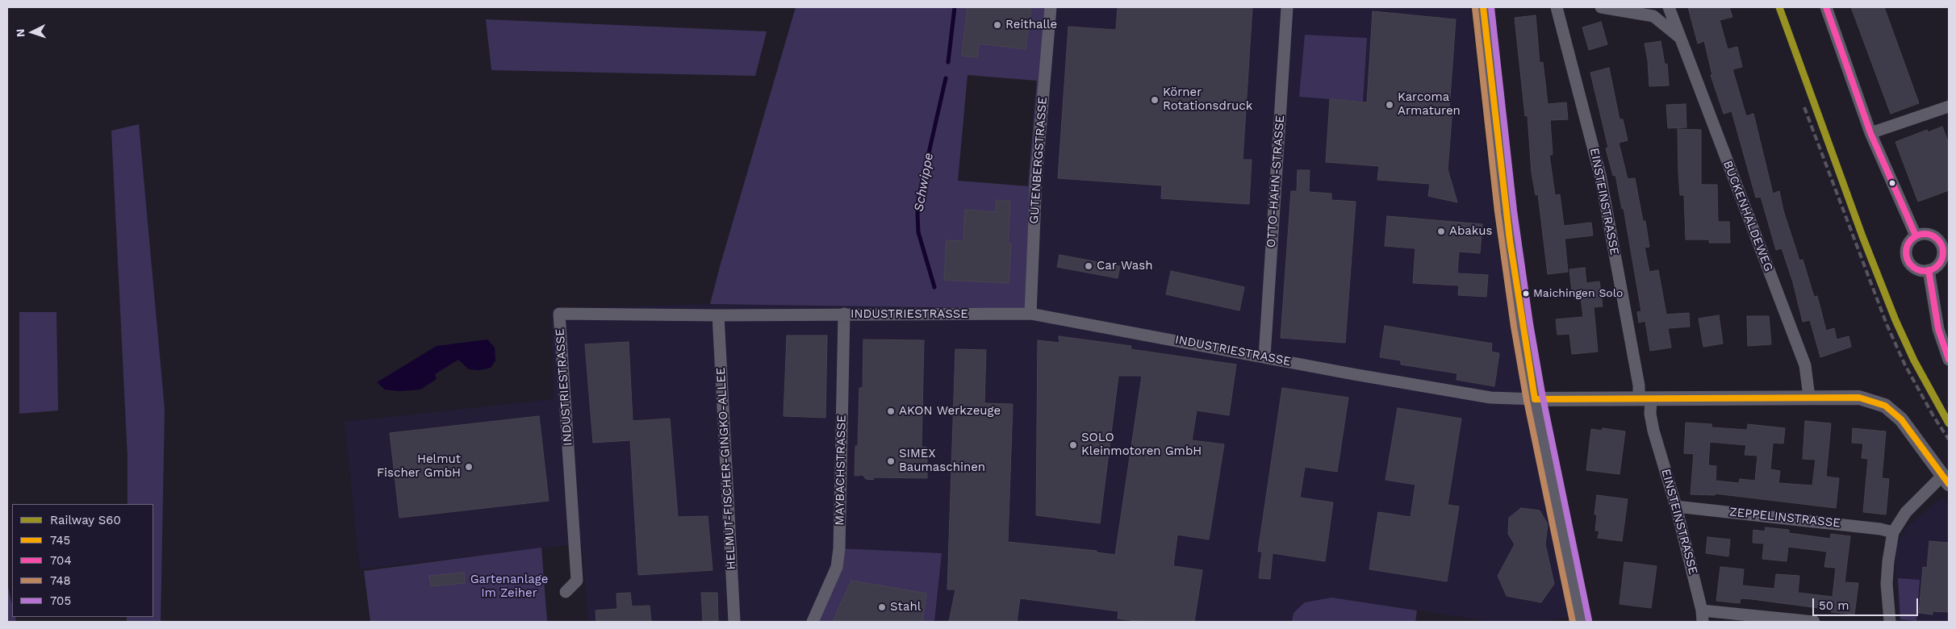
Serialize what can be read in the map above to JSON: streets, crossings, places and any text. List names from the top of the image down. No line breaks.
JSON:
{"streets":{"street":["GUTENBERGSTRASSE","OTTO-HAHN-STRASSE","EINSTEINSTRASSE","BUCKENHALDEWEG","INDUSTRIESTRASSE","HELMUT-FISCHER-GINGKO-ALLEE","MAYBACHSTRASSE","ZEPPELINSTRASSE"]},"crossings":[["GUTENBERGSTRASSE","INDUSTRIESTRASSE"],["OTTO-HAHN-STRASSE","INDUSTRIESTRASSE"],["EINSTEINSTRASSE","ZEPPELINSTRASSE"],["INDUSTRIESTRASSE","HELMUT-FISCHER-GINGKO-ALLEE"],["INDUSTRIESTRASSE","MAYBACHSTRASSE"]],"water":["Schwippe"],"parks":["Gartenanlage Im Zeiher"],"places":["Reithalle","Körner Rotationsdruck","Karcoma Armaturen","Abakus","Car Wash","Maichingen Solo","AKON Werkzeuge","SOLO Kleinmotoren GmbH","SIMEX Baumaschinen","Helmut Fischer GmbH","Stahl"],"lines":["rail line S60","transit line 745","transit line 704","transit line 705","transit line 748"],"legend":["Railway S60","745","704","748","705"],"scale_bar":"50 m","north":"left"}
